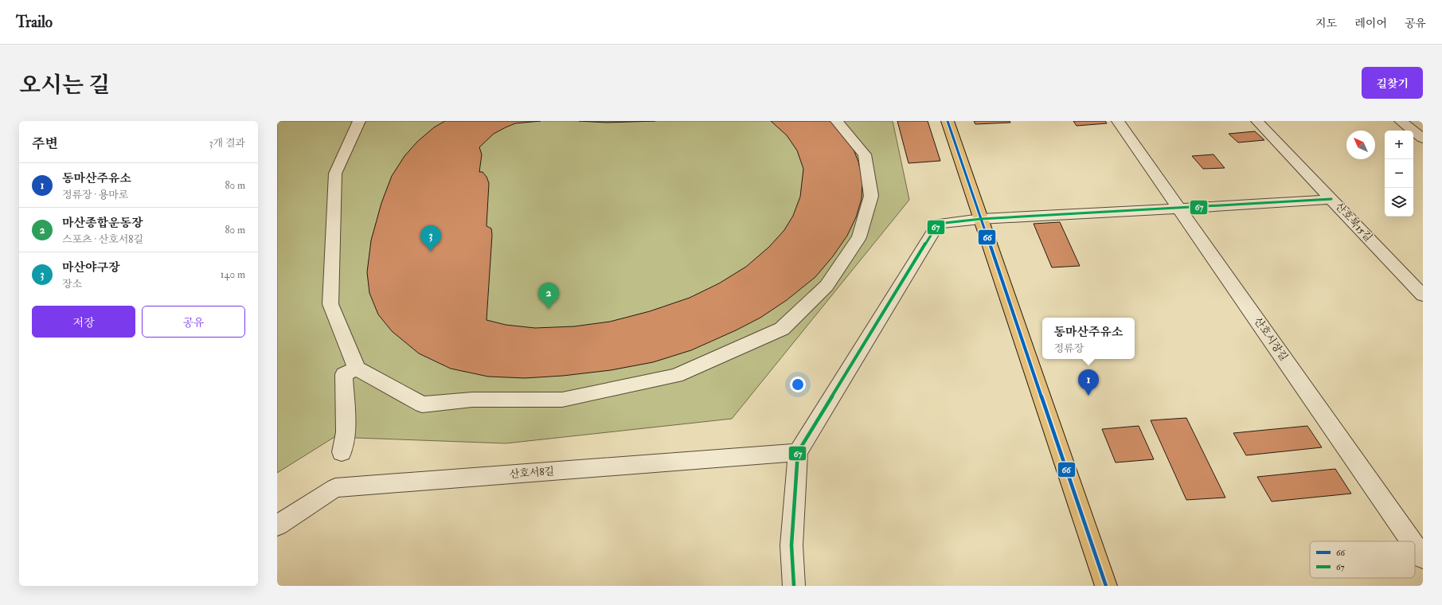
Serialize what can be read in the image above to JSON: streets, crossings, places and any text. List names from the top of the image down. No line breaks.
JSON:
{"streets":{"street":["산호북15길","산호시장길","산호서8길"]},"lines":["transit line 66","transit line 67"],"legend":["66","67"],"north":"top left","page":{"header":"Trailo","nav":["지도","레이어","공유"],"title":"오시는 길","buttons":["길찾기",["저장","공유"]],"heading":["주변","3개 결과"],"map_buttons":["+","−"],"list":[{"mark":"1","name":"동마산주유소","note":"정류장 · 용마로","value":"80 m"},{"mark":"2","name":"마산종합운동장","note":"스포츠 · 산호서8길","value":"80 m"},{"mark":"3","name":"마산야구장","note":"장소","value":"140 m"}],"pins":["3","2","1"],"popup":["동마산주유소","정류장"]}}
